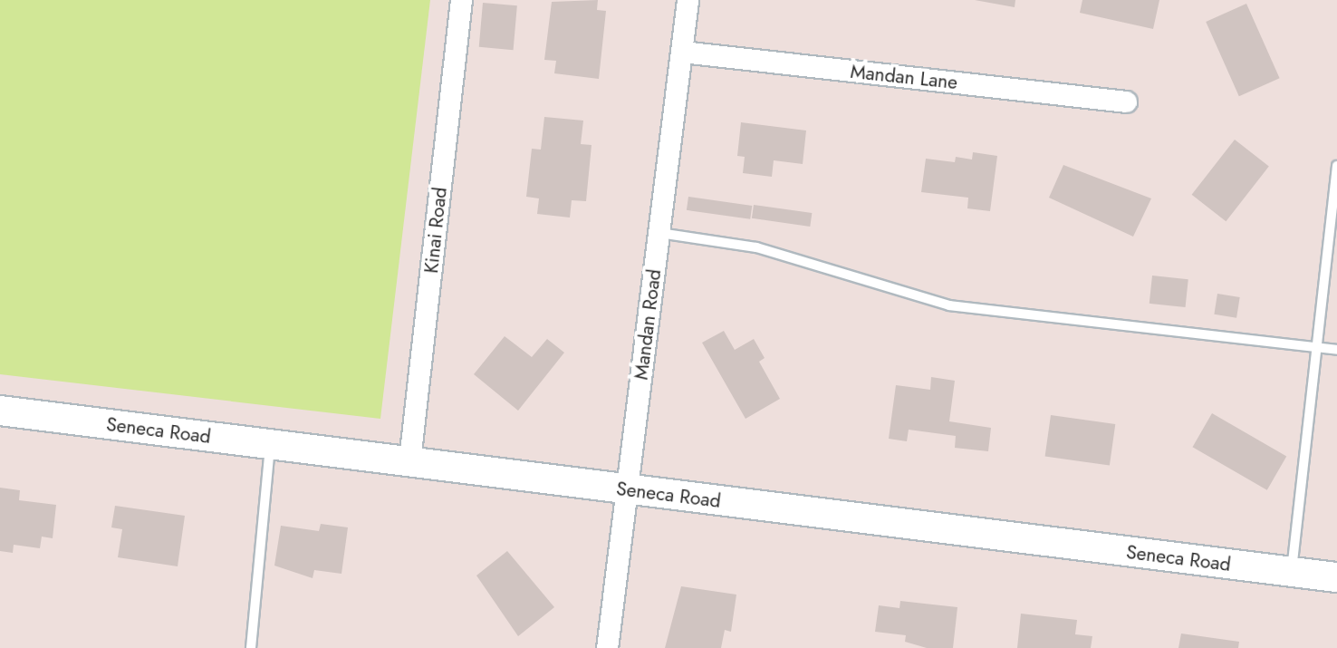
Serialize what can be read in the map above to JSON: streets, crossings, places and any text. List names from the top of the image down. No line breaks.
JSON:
{"streets":{"street":["Mandan Lane","Kinai Road","Mandan Road","Seneca Road"]},"crossings":[["Mandan Lane","Mandan Road"],["Kinai Road","Seneca Road"],["Mandan Road","Seneca Road"]]}
